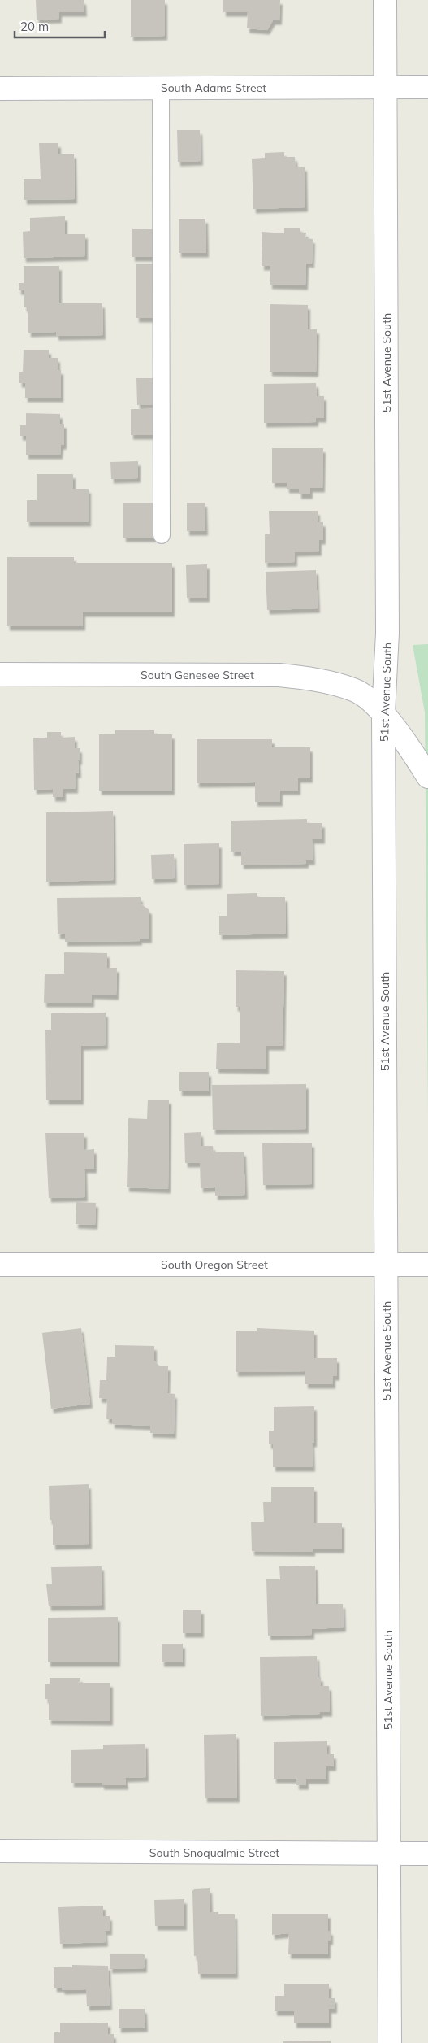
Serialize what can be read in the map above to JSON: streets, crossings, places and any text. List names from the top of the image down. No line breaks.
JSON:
{"streets":{"street":["South Adams Street","51st Avenue South","South Genesee Street","South Oregon Street","South Snoqualmie Street"]},"crossings":[["South Adams Street","51st Avenue South"],["51st Avenue South","South Genesee Street"],["51st Avenue South","South Oregon Street"],["51st Avenue South","South Snoqualmie Street"]],"scale_bar":"20 m"}
